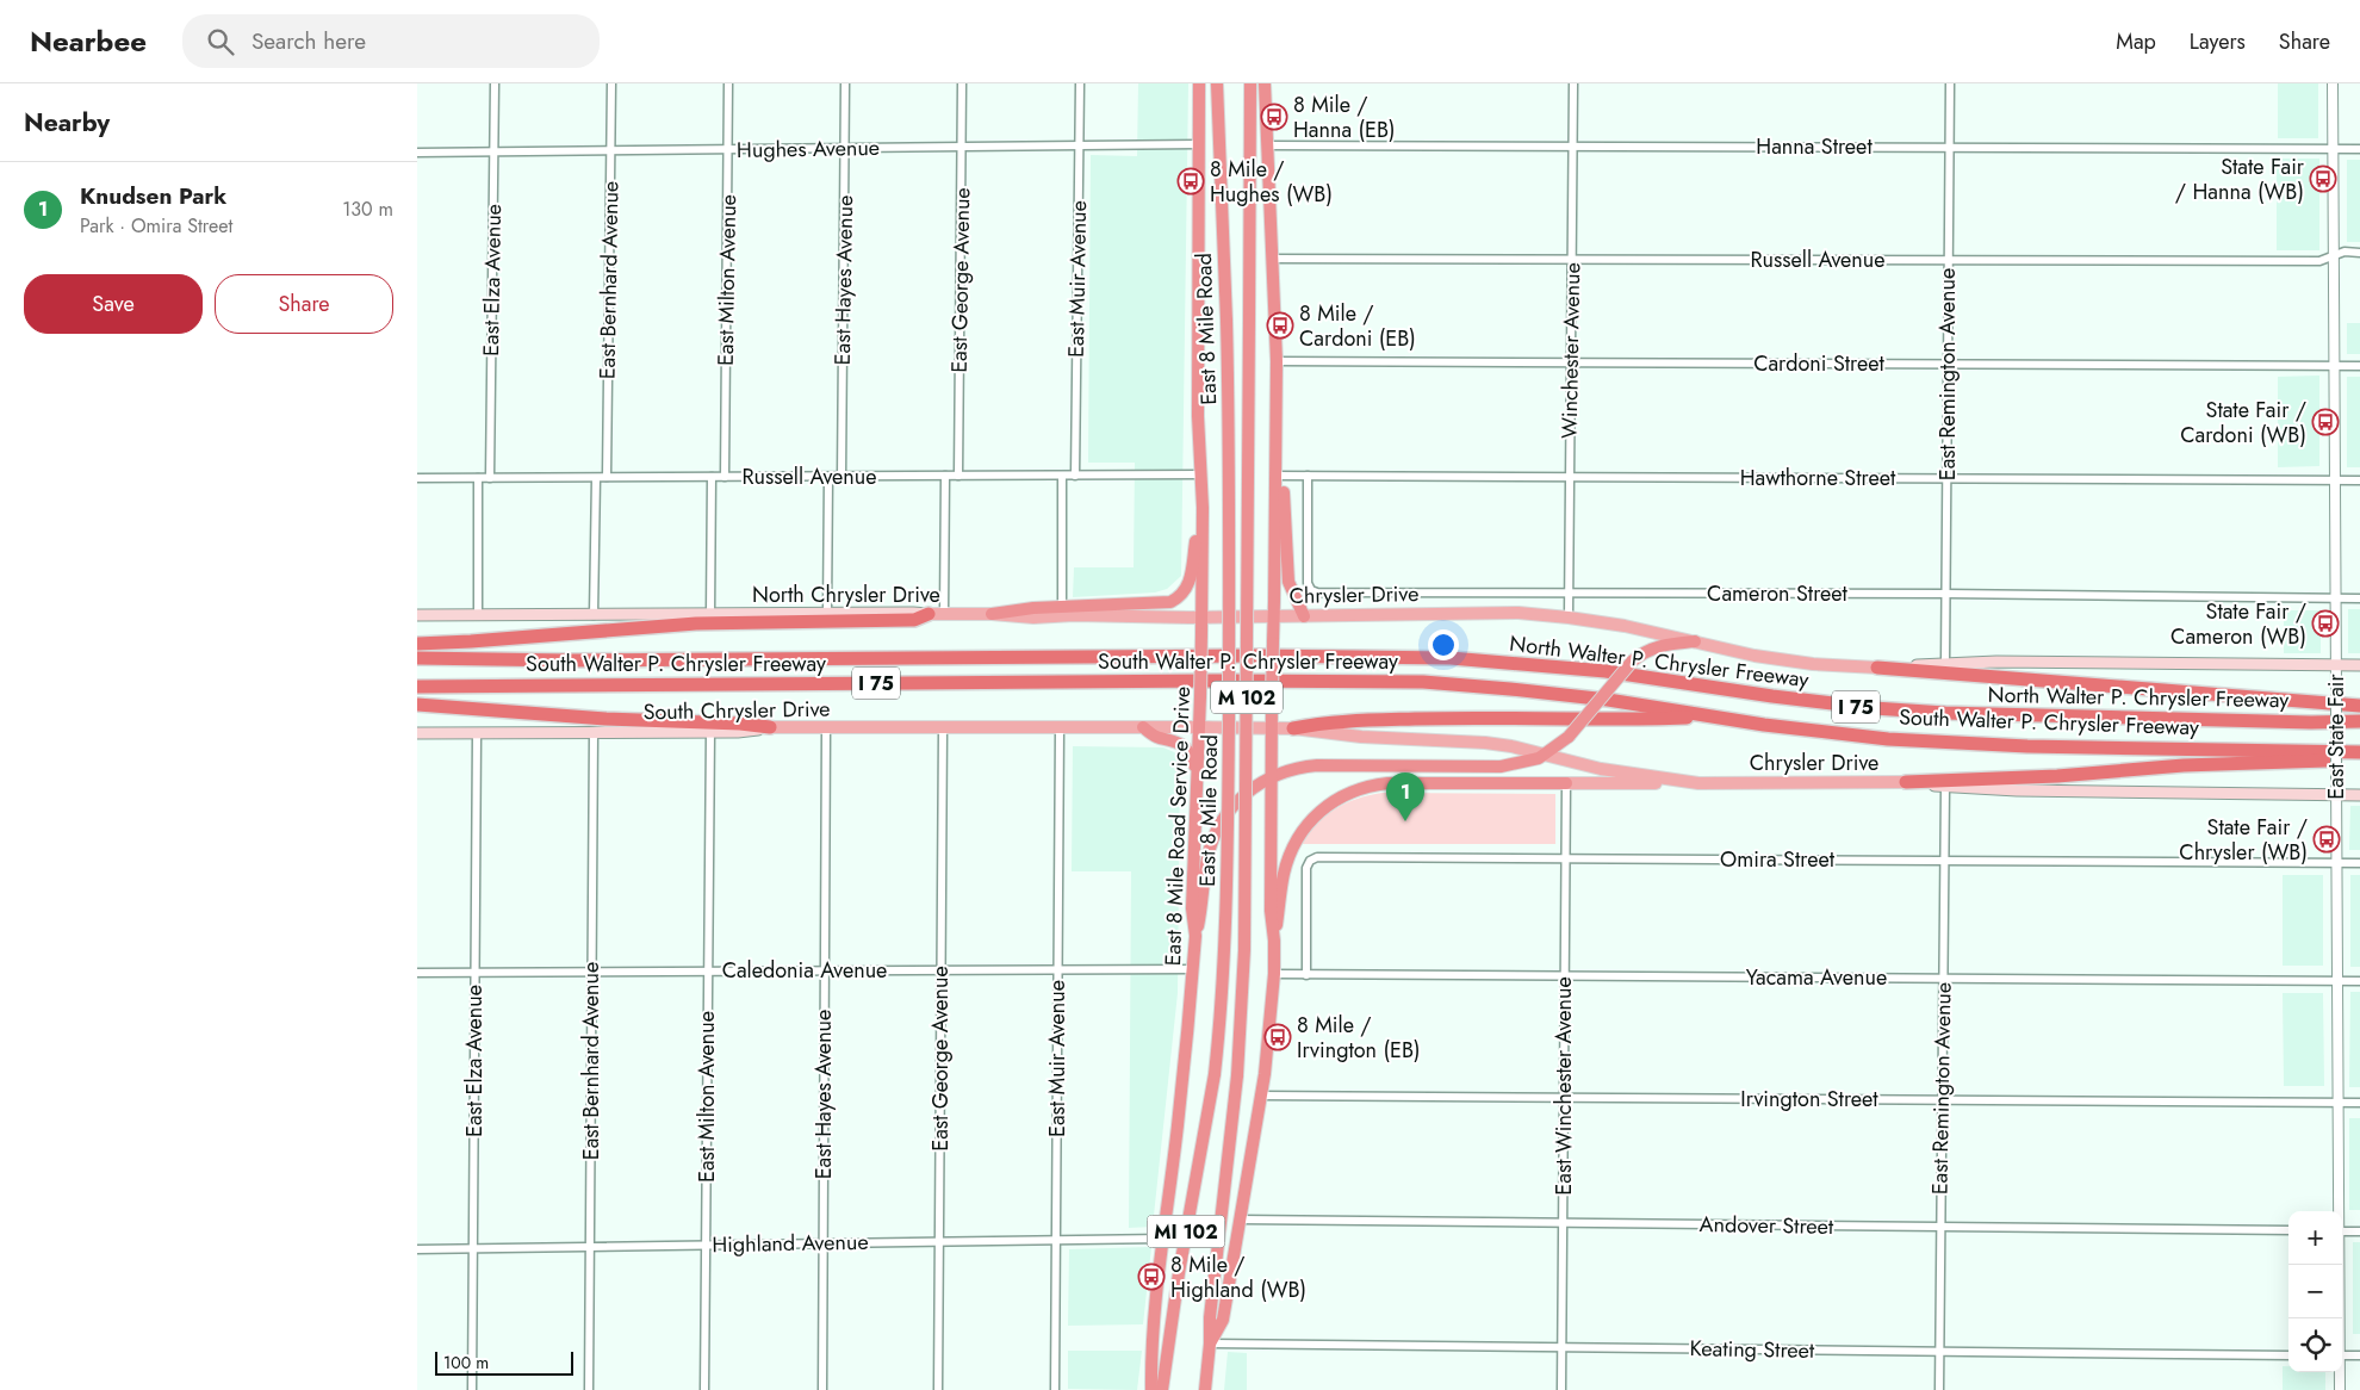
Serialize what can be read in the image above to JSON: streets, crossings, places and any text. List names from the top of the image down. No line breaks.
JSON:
{"streets":{"highway":["East 8 Mile Road","South Walter P. Chrysler Freeway","North Walter P. Chrysler Freeway","I 75","M 102","East 8 Mile Road Service Drive","MI 102"],"main road":["North Chrysler Drive","Chrysler Drive","South Chrysler Drive"],"street":["Hanna Street","Hughes Avenue","Russell Avenue","East Muir Avenue","East Elza Avenue","East Bernhard Avenue","East Milton Avenue","East Hayes Avenue","East George Avenue","Winchester Avenue","Cardoni Street","East Remington Avenue","Hawthorne Street","Cameron Street","East State Fair","Omira Street","Caledonia Avenue","Yacama Avenue","East Winchester Avenue","Irvington Street","Andover Street","Highland Avenue","Keating Street"]},"crossings":[["Hanna Street","Winchester Avenue"],["Hanna Street","East Remington Avenue"],["Hanna Street","East State Fair"],["Hughes Avenue","East Muir Avenue"],["Hughes Avenue","East Elza Avenue"],["Hughes Avenue","East Bernhard Avenue"],["Hughes Avenue","East Milton Avenue"],["Hughes Avenue","East Hayes Avenue"],["Hughes Avenue","East George Avenue"],["Hughes Avenue","East 8 Mile Road Service Drive"],["Russell Avenue","East Muir Avenue"],["Russell Avenue","East Elza Avenue"],["Russell Avenue","East Bernhard Avenue"],["Russell Avenue","East Milton Avenue"],["Russell Avenue","East Hayes Avenue"],["Russell Avenue","East George Avenue"],["Russell Avenue","Winchester Avenue"],["Russell Avenue","East Remington Avenue"],["Russell Avenue","East State Fair"],["Russell Avenue","East 8 Mile Road Service Drive"],["East Muir Avenue","South Chrysler Drive"],["East Muir Avenue","Caledonia Avenue"],["East Muir Avenue","Highland Avenue"],["East Elza Avenue","South Chrysler Drive"],["East Elza Avenue","Caledonia Avenue"],["East Elza Avenue","Highland Avenue"],["East Bernhard Avenue","South Chrysler Drive"],["East Bernhard Avenue","Caledonia Avenue"],["East Bernhard Avenue","Highland Avenue"],["East Milton Avenue","South Chrysler Drive"],["East Milton Avenue","Caledonia Avenue"],["East Milton Avenue","Highland Avenue"],["East Hayes Avenue","South Chrysler Drive"],["East Hayes Avenue","Caledonia Avenue"],["East Hayes Avenue","Highland Avenue"],["East George Avenue","South Chrysler Drive"],["East George Avenue","Caledonia Avenue"],["East George Avenue","Highland Avenue"],["East 8 Mile Road","MI 102"],["Winchester Avenue","Cardoni Street"],["Winchester Avenue","Hawthorne Street"],["Winchester Avenue","Cameron Street"],["Winchester Avenue","Chrysler Drive"],["Cardoni Street","East Remington Avenue"],["Cardoni Street","East State Fair"],["East Remington Avenue","Hawthorne Street"],["East Remington Avenue","Cameron Street"],["East Remington Avenue","Chrysler Drive"],["East Remington Avenue","Omira Street"],["East Remington Avenue","Yacama Avenue"],["East Remington Avenue","Irvington Street"],["East Remington Avenue","Andover Street"],["East Remington Avenue","Keating Street"],["Hawthorne Street","Cameron Street"],["Hawthorne Street","East State Fair"],["Cameron Street","East State Fair"],["North Chrysler Drive","Chrysler Drive"],["North Chrysler Drive","East 8 Mile Road Service Drive"],["Chrysler Drive","South Chrysler Drive"],["Chrysler Drive","East State Fair"],["North Walter P. Chrysler Freeway","East 8 Mile Road Service Drive"],["South Chrysler Drive","East 8 Mile Road Service Drive"],["East State Fair","Omira Street"],["East State Fair","Yacama Avenue"],["East State Fair","Irvington Street"],["East 8 Mile Road Service Drive","Caledonia Avenue"],["East 8 Mile Road Service Drive","Highland Avenue"],["Omira Street","Yacama Avenue"],["Omira Street","East Winchester Avenue"],["Yacama Avenue","East Winchester Avenue"],["East Winchester Avenue","Irvington Street"],["East Winchester Avenue","Andover Street"],["East Winchester Avenue","Keating Street"],["MI 102","Keating Street"]],"places":{"bus stop":["8 Mile / Hanna (EB)","State Fair / Hanna (WB)","8 Mile / Hughes (WB)","8 Mile / Cardoni (EB)","State Fair / Cardoni (WB)","State Fair / Cameron (WB)","State Fair / Chrysler (WB)","8 Mile / Irvington (EB)","8 Mile / Highland (WB)"]},"scale_bar":"100 m","page":{"header":"Nearbee","search":"Search here","nav":["Map","Layers","Share"],"heading":"Nearby","list":[{"mark":"1","name":"Knudsen Park","note":"Park · Omira Street","value":"130 m"}],"buttons":["Save","Share"],"pins":"1","map_buttons":["+","−"],"scale":"100 m"}}
